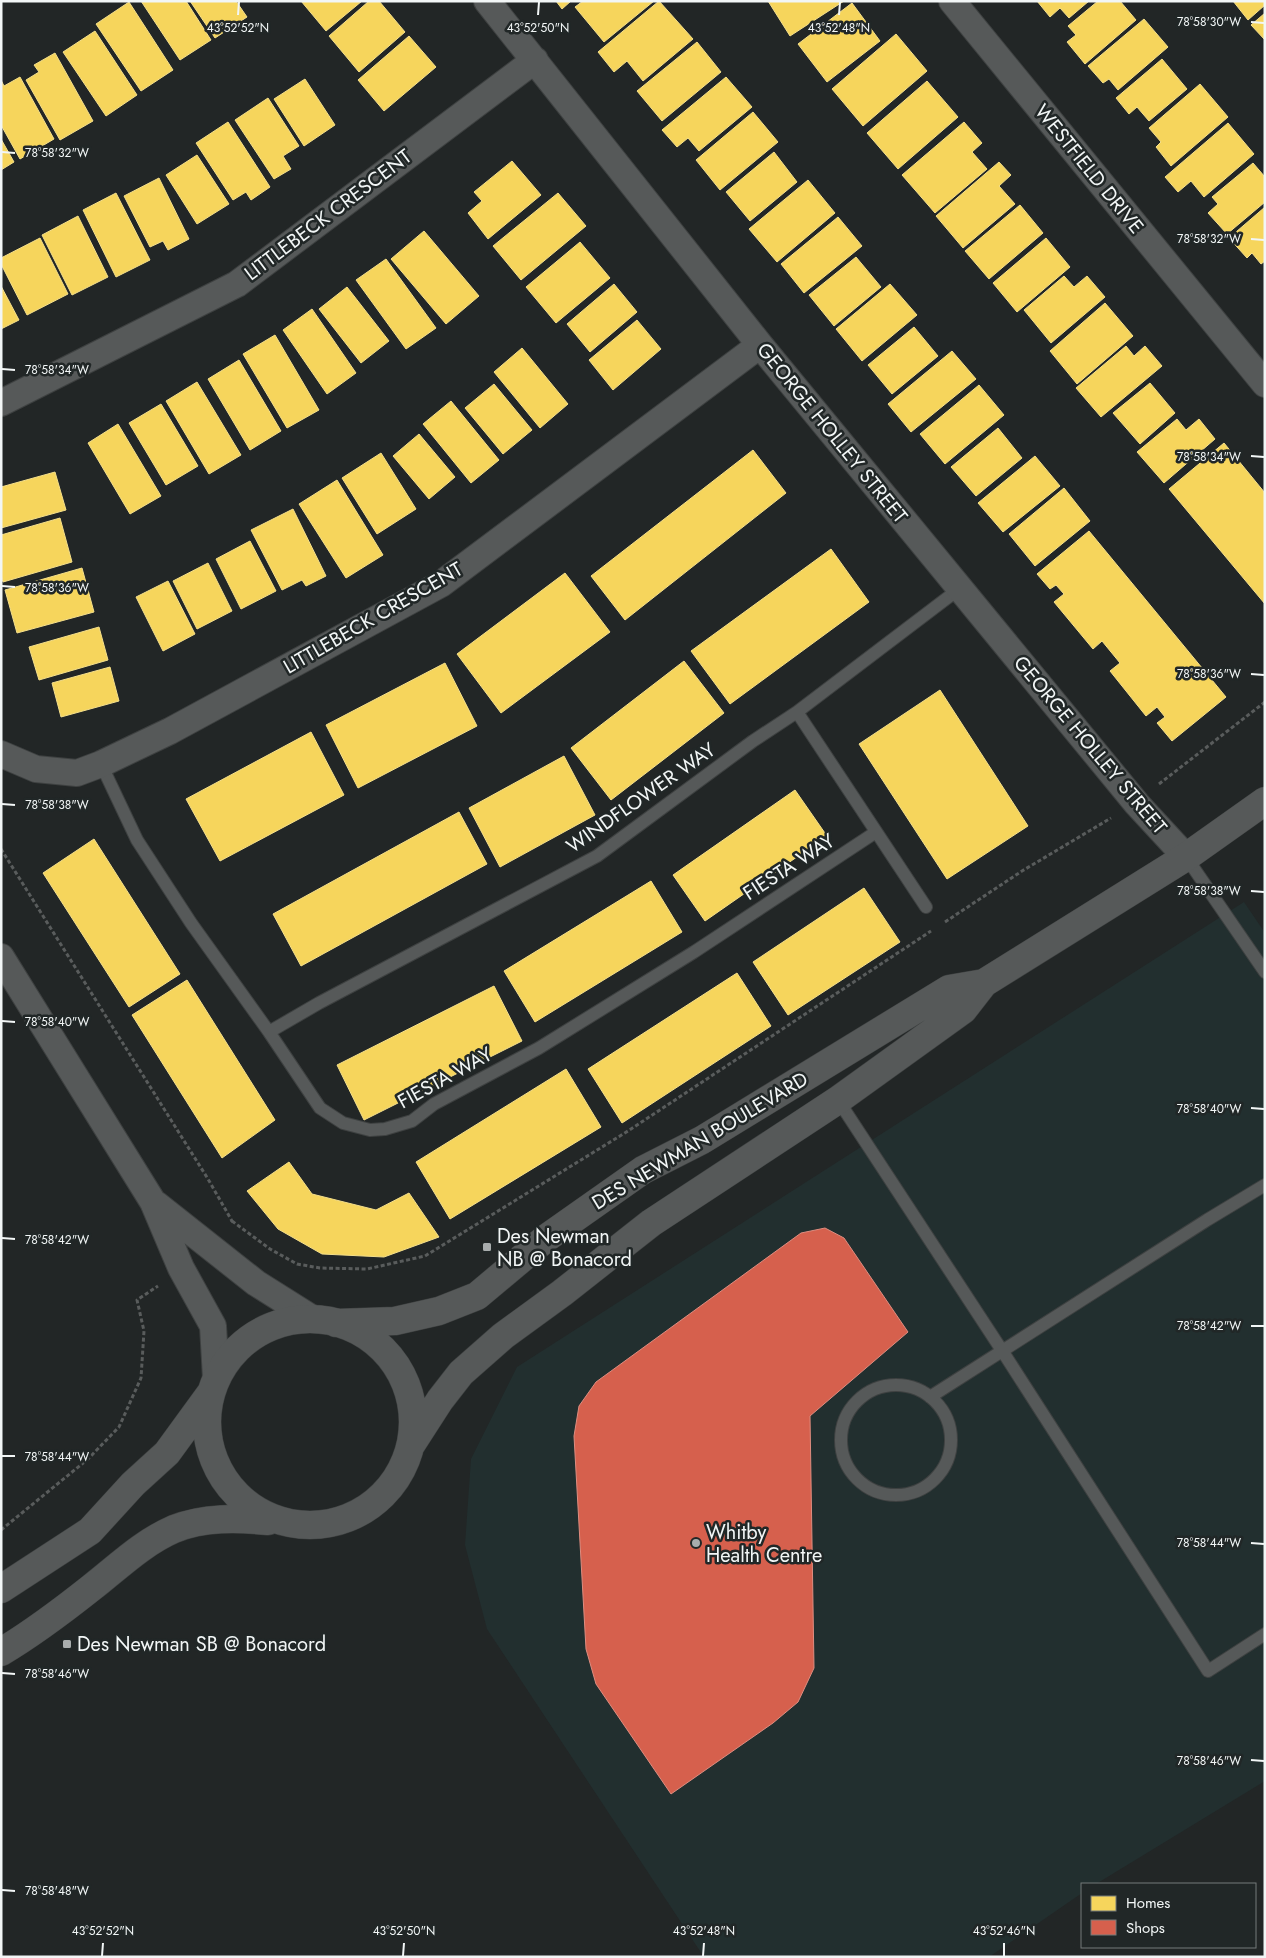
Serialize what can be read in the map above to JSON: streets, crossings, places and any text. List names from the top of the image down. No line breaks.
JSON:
{"streets":{"street":["WESTFIELD DRIVE","LITTLEBECK CRESCENT","GEORGE HOLLEY STREET","DES NEWMAN BOULEVARD"],"lane":["WINDFLOWER WAY","FIESTA WAY"]},"crossings":[["LITTLEBECK CRESCENT","GEORGE HOLLEY STREET"],["LITTLEBECK CRESCENT","FIESTA WAY"],["GEORGE HOLLEY STREET","WINDFLOWER WAY"],["GEORGE HOLLEY STREET","DES NEWMAN BOULEVARD"],["WINDFLOWER WAY","FIESTA WAY"]],"places":{"transit":["Des Newman NB @ Bonacord","Des Newman SB @ Bonacord"],"other":["Whitby Health Centre"]},"legend":["Homes","Shops"],"coordinates":["78°58'30\"W","43°52'52\"N","43°52'50\"N","43°52'48\"N","78°58'32\"W","78°58'34\"W","78°58'36\"W","78°58'38\"W","78°58'40\"W","78°58'42\"W","78°58'44\"W","78°58'46\"W","78°58'48\"W","43°52'46\"N"]}
